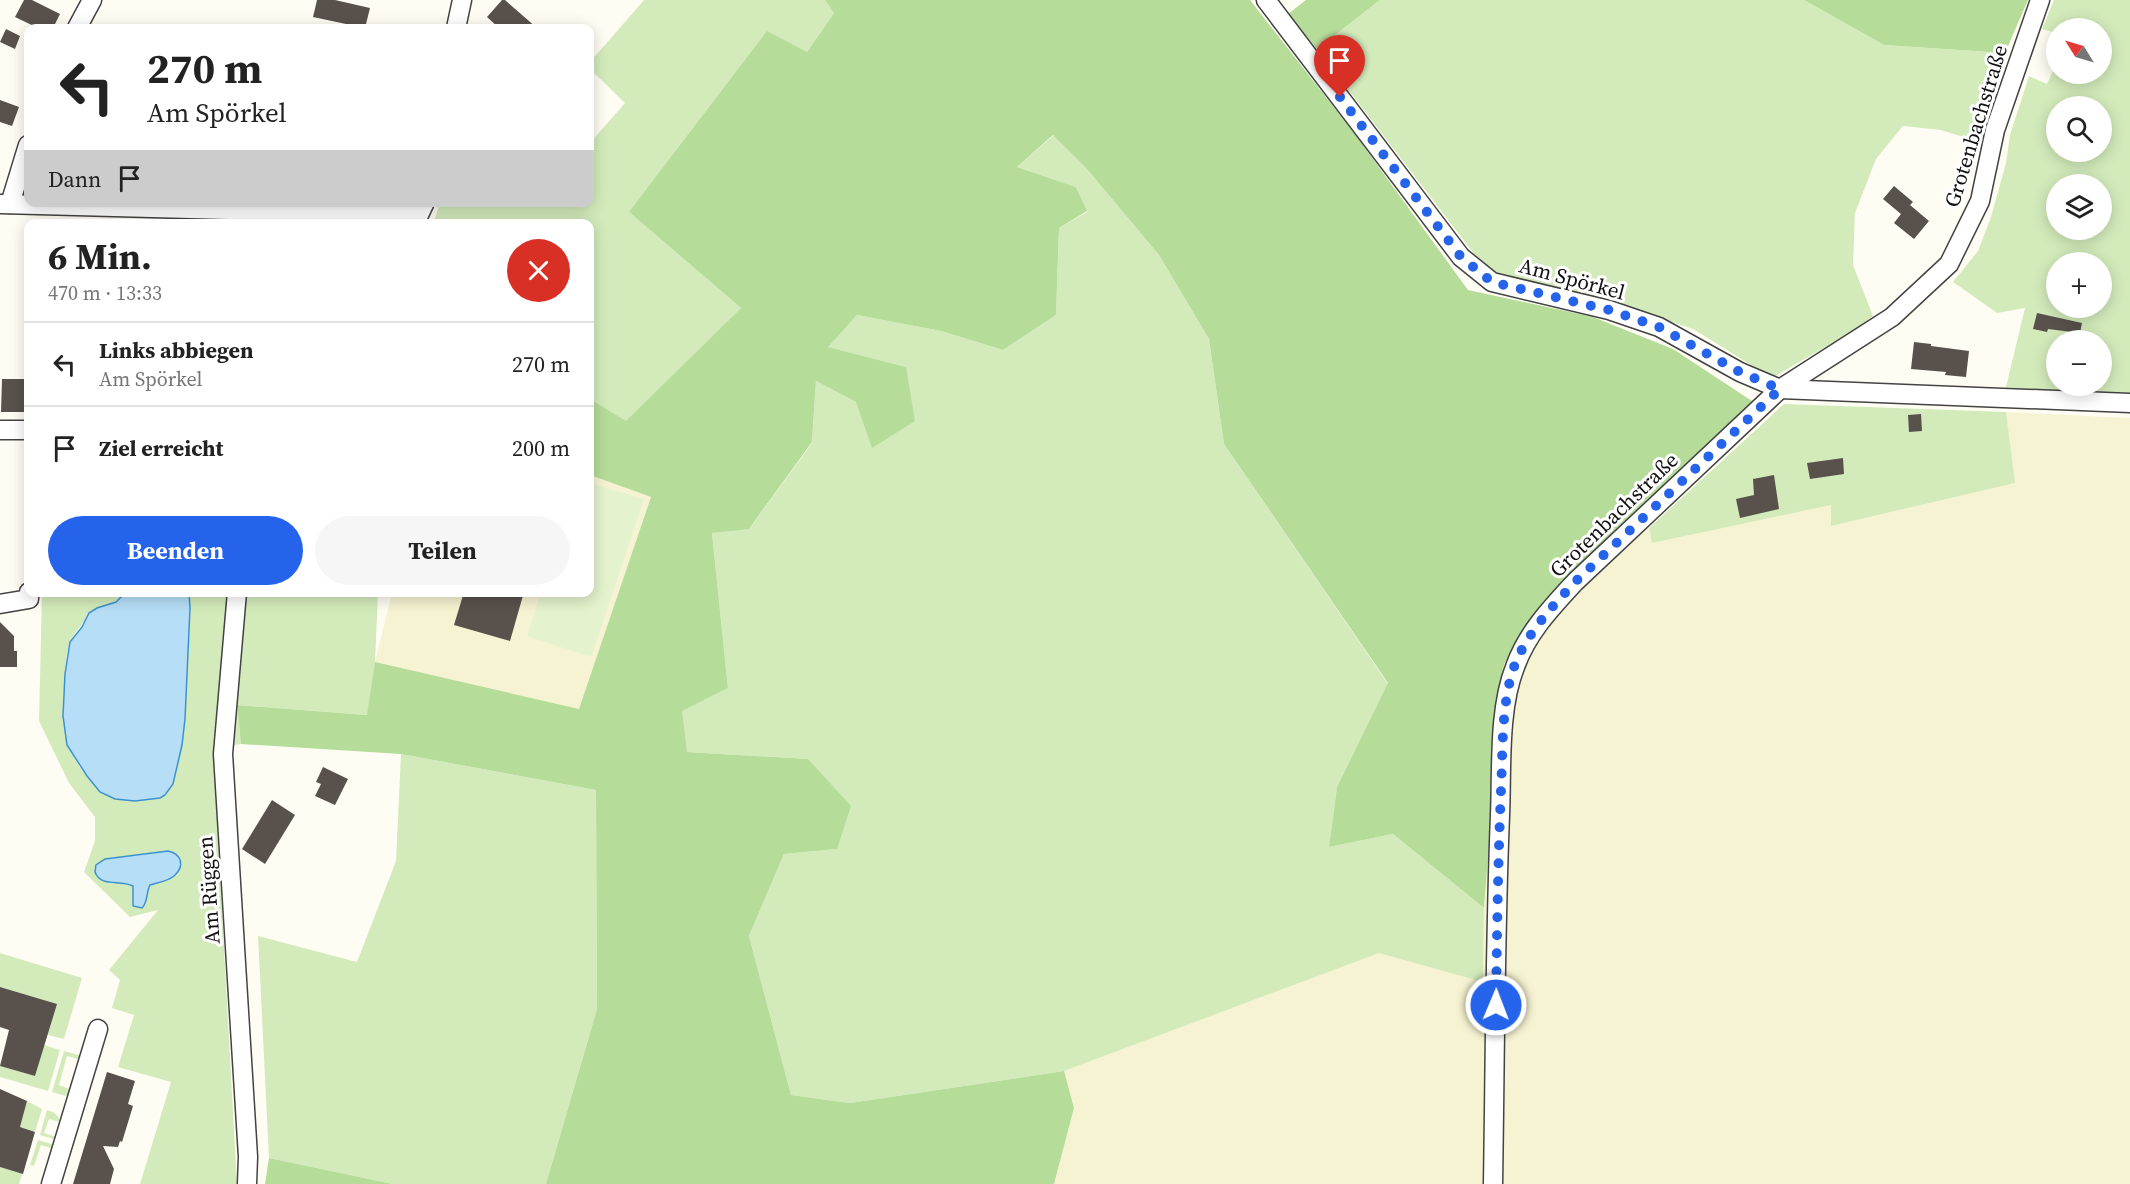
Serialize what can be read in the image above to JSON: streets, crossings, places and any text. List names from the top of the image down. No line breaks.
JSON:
{"streets":{"street":["Grotenbachstraße","Am Spörkel","Am Rüggen"]},"crossings":[["Grotenbachstraße","Am Spörkel"]],"north":"top left","page":{"map_buttons":["+","−"],"turn":["270 m","Am Spörkel"],"then":"Dann","heading":["6 Min.","470 m · 13:33"],"list":[{"name":"Links abbiegen","note":"Am Spörkel","value":"270 m"},{"name":"Ziel erreicht","value":"200 m"}],"buttons":["Beenden","Teilen"]}}
